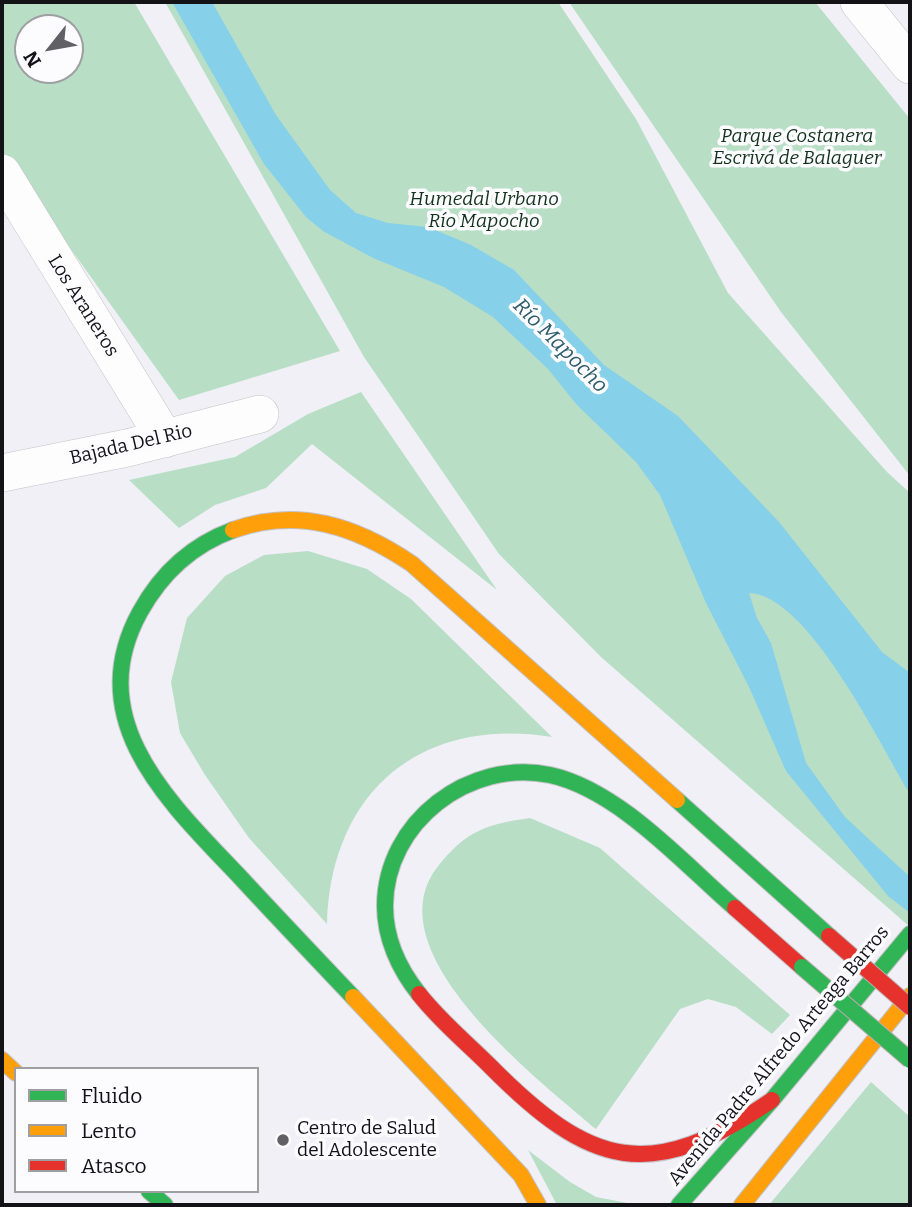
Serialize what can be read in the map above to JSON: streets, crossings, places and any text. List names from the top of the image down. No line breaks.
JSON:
{"streets":{"main road":["Avenida Padre Alfredo Arteaga Barros"],"street":["Los Araneros","Bajada Del Rio"]},"crossings":[["Los Araneros","Bajada Del Rio"]],"water":["Río Mapocho"],"parks":["Parque Costanera Escrivá de Balaguer","Humedal Urbano Río Mapocho"],"places":["Centro de Salud del Adolescente"],"legend":["Fluido","Lento","Atasco"],"north":"bottom left"}
